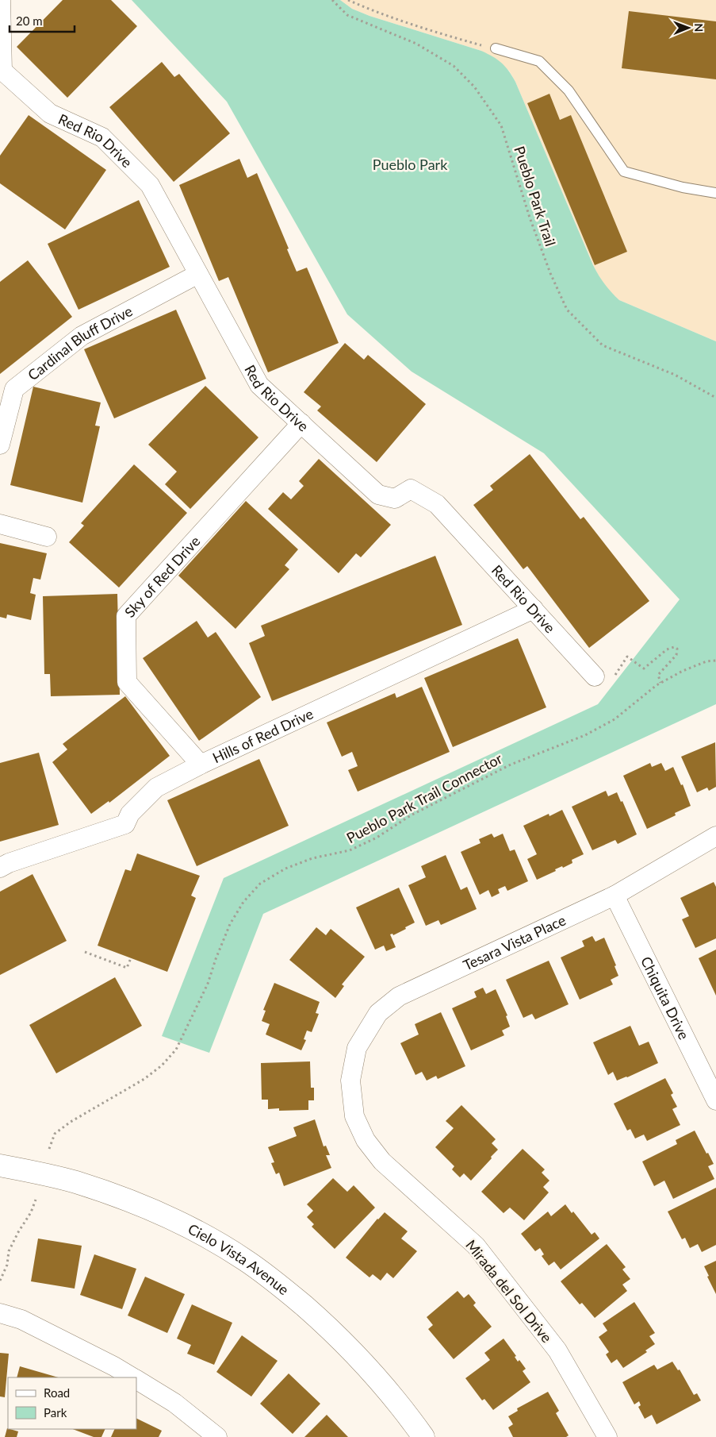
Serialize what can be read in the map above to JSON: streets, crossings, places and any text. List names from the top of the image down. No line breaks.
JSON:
{"streets":{"street":["Red Rio Drive","Cardinal Bluff Drive","Sky of Red Drive","Hills of Red Drive","Tesara Vista Place","Chiquita Drive","Cielo Vista Avenue","Mirada del Sol Drive"],"path":["Pueblo Park Trail","Pueblo Park Trail Connector"]},"crossings":[["Red Rio Drive","Cardinal Bluff Drive"],["Red Rio Drive","Sky of Red Drive"],["Red Rio Drive","Hills of Red Drive"],["Sky of Red Drive","Hills of Red Drive"],["Tesara Vista Place","Chiquita Drive"],["Tesara Vista Place","Mirada del Sol Drive"]],"parks":["Pueblo Park"],"legend":["Road","Park"],"scale_bar":"20 m","north":"right"}
